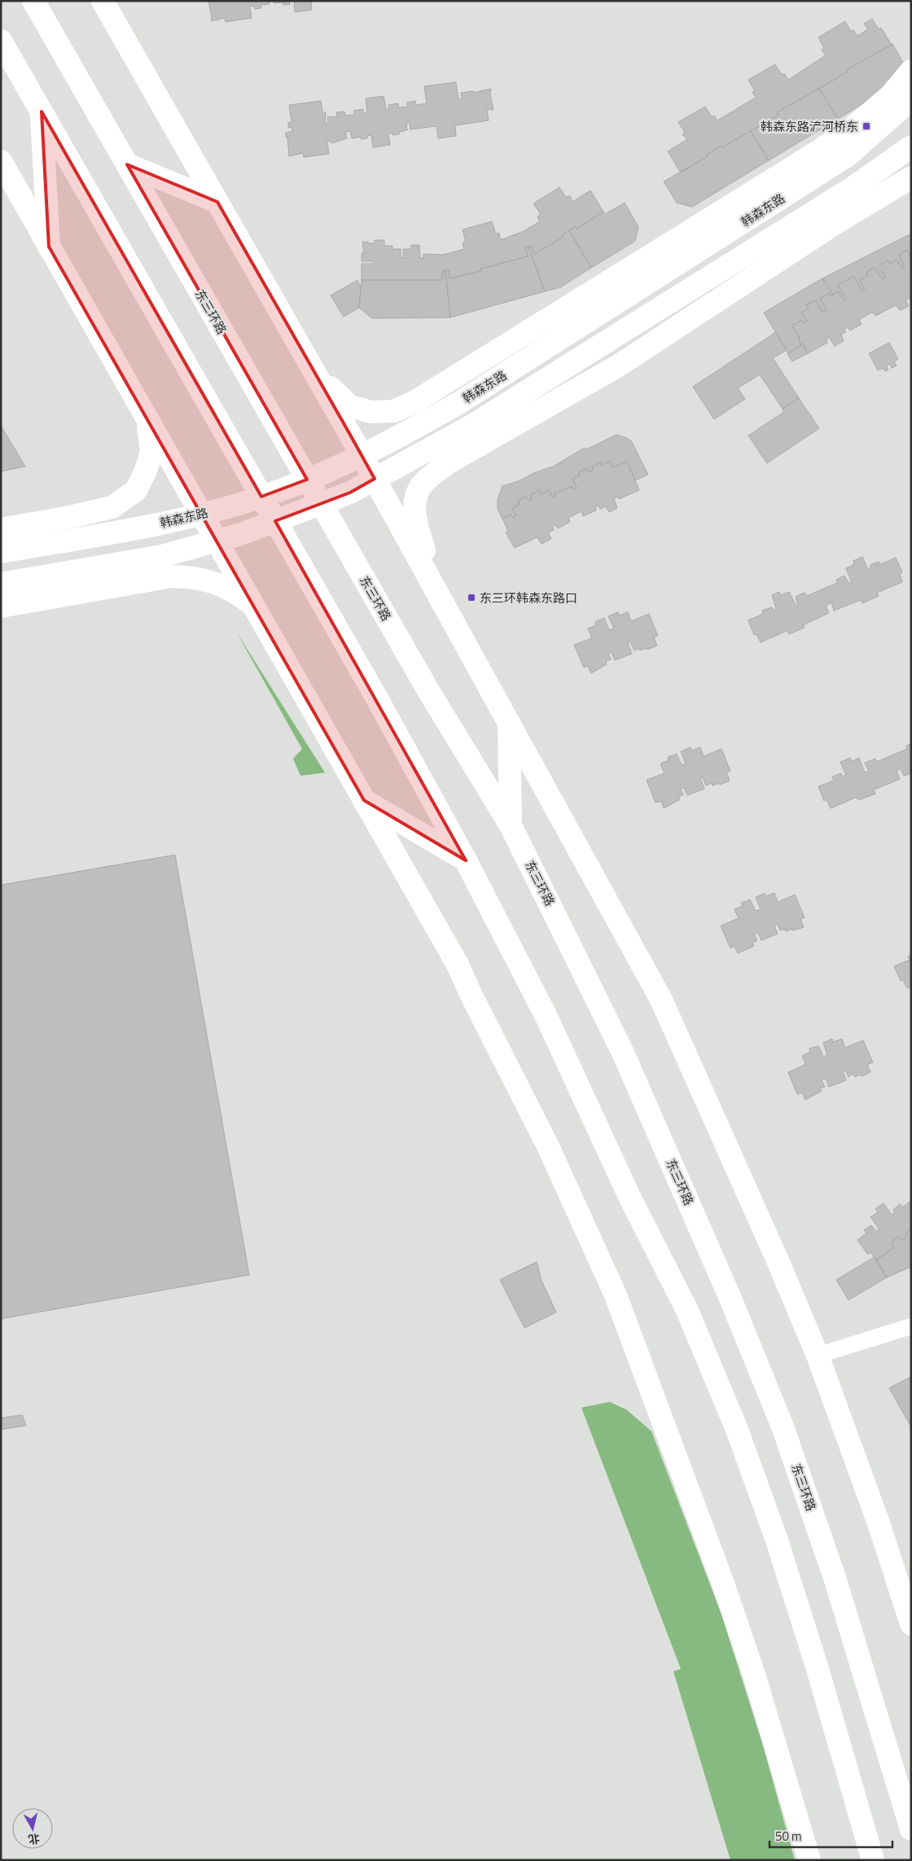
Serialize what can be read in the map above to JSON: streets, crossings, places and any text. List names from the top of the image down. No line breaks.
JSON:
{"streets":{"main road":["韩森东路","东三环路"]},"places":{"transit":["韩森东路浐河桥东","东三环韩森东路口"]},"scale_bar":"50 m","north":"bottom"}
